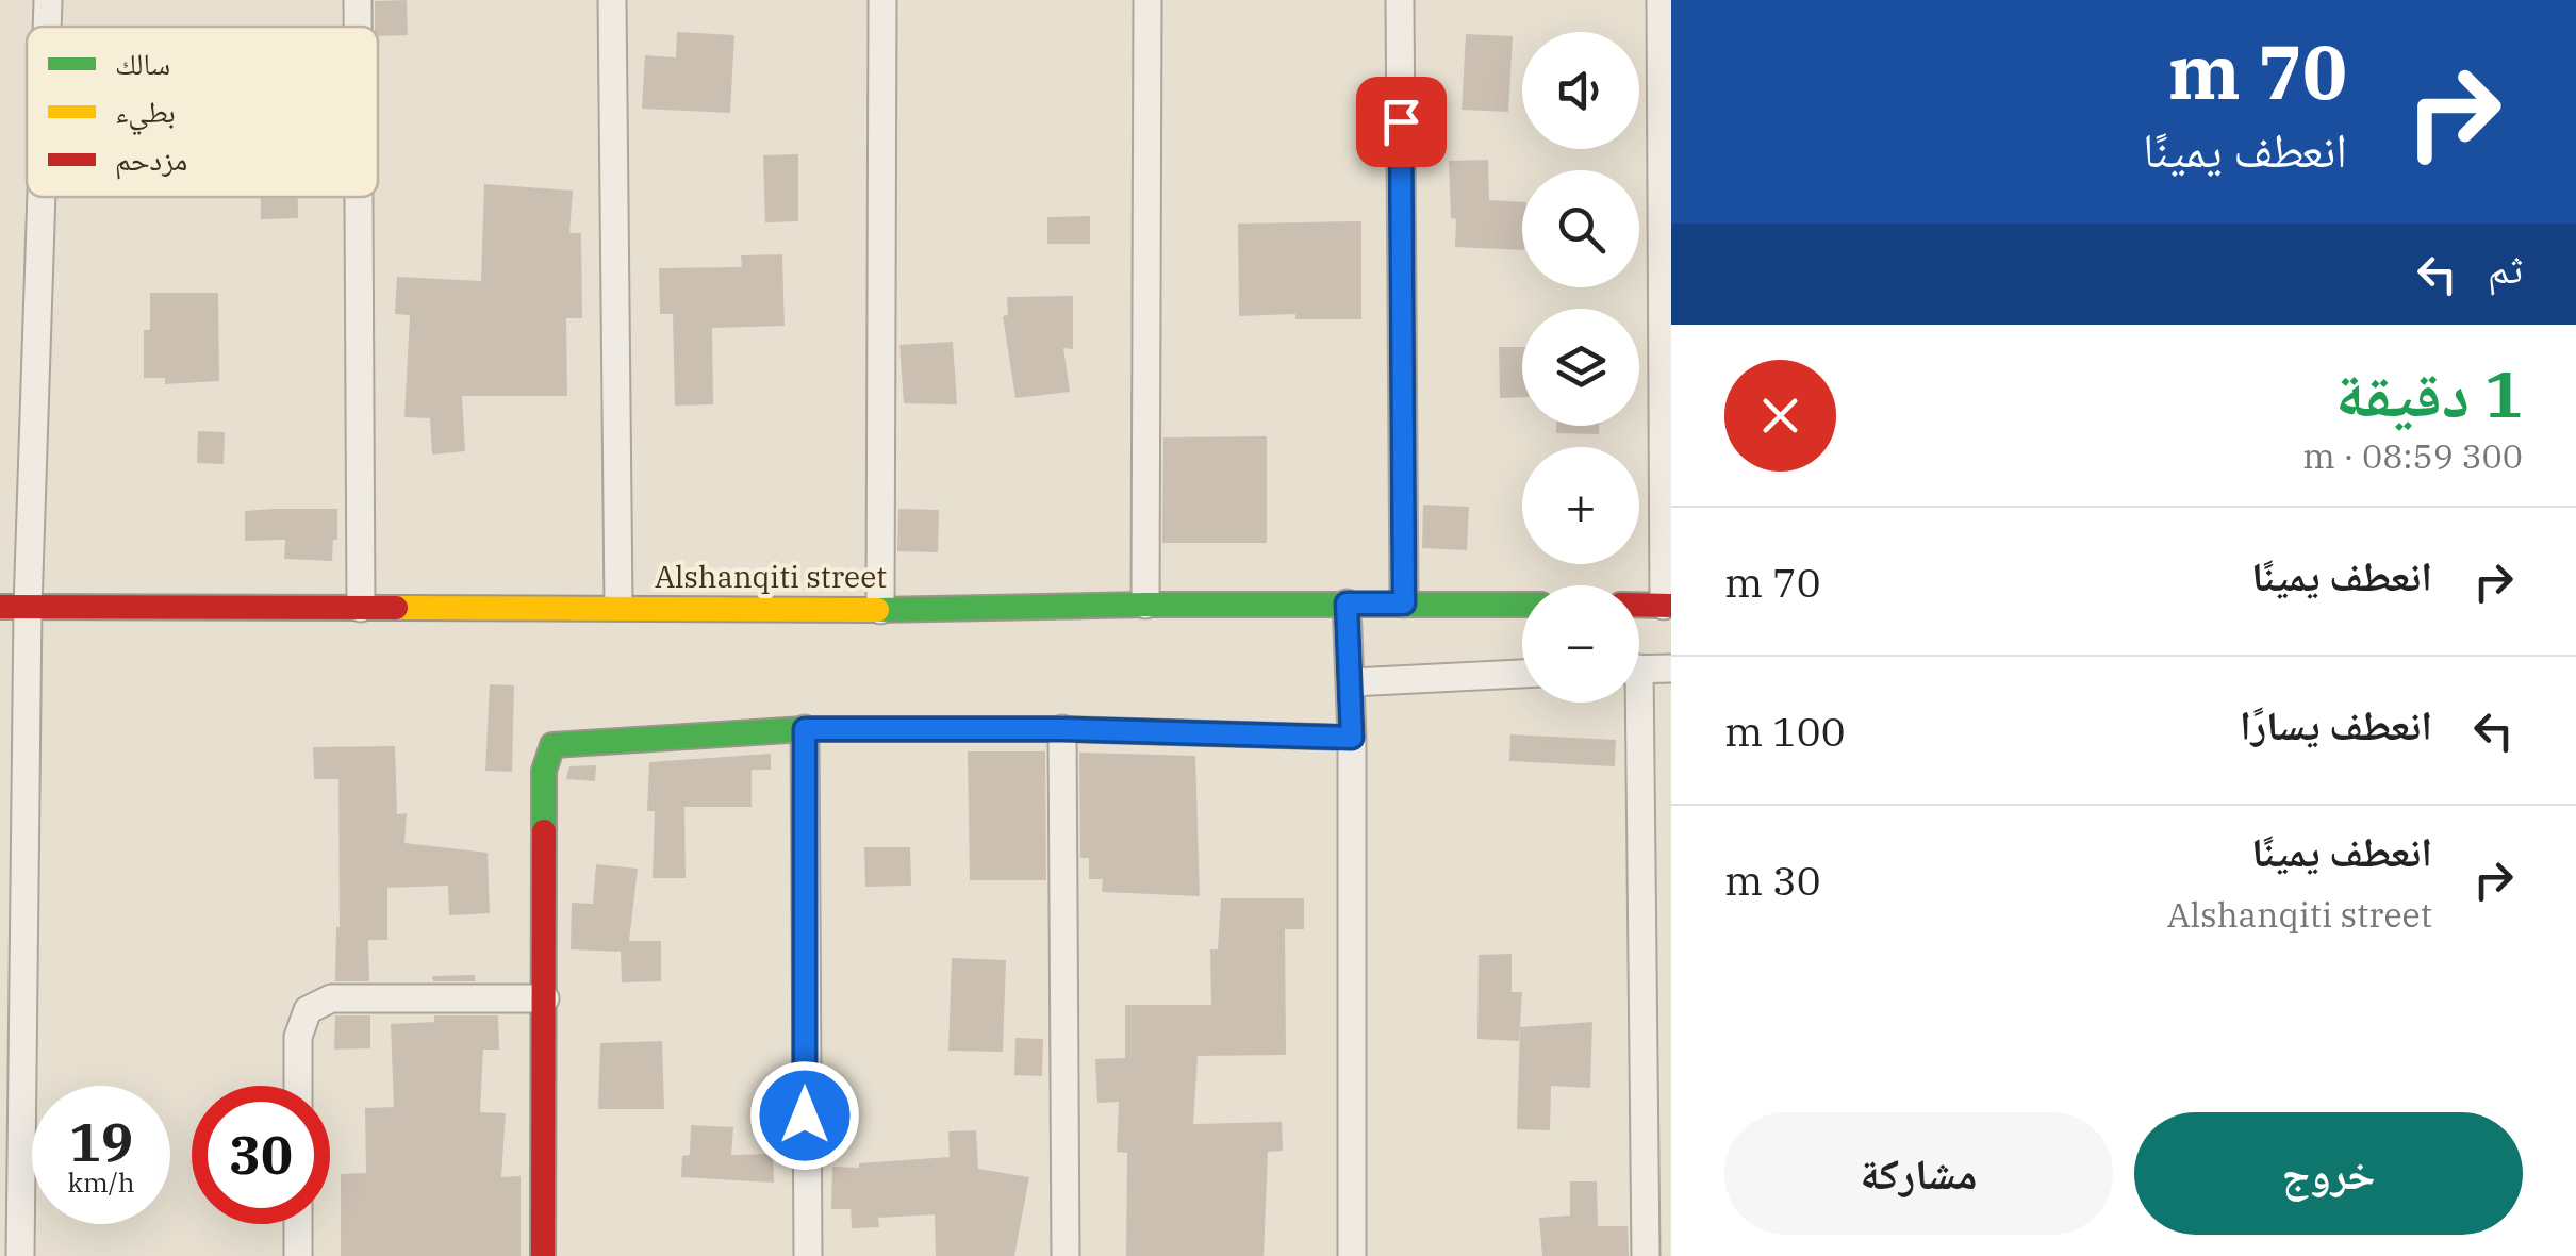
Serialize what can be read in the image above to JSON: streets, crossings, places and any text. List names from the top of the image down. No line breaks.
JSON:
{"streets":{"street":["Alshanqiti street"]},"legend":["سالك","بطيء","مزدحم"],"page":{"turn":["70 m","انعطف يمينًا"],"map_buttons":["+","−"],"then":"ثم","heading":["1 دقيقة","300 m · 08:59"],"list":[{"name":"انعطف يمينًا","value":"70 m"},{"name":"انعطف يسارًا","value":"100 m"},{"name":"انعطف يمينًا","note":"Alshanqiti street","value":"30 m"}],"speed":"19 km/h","limit":"30","buttons":["خروج","مشاركة"]}}
